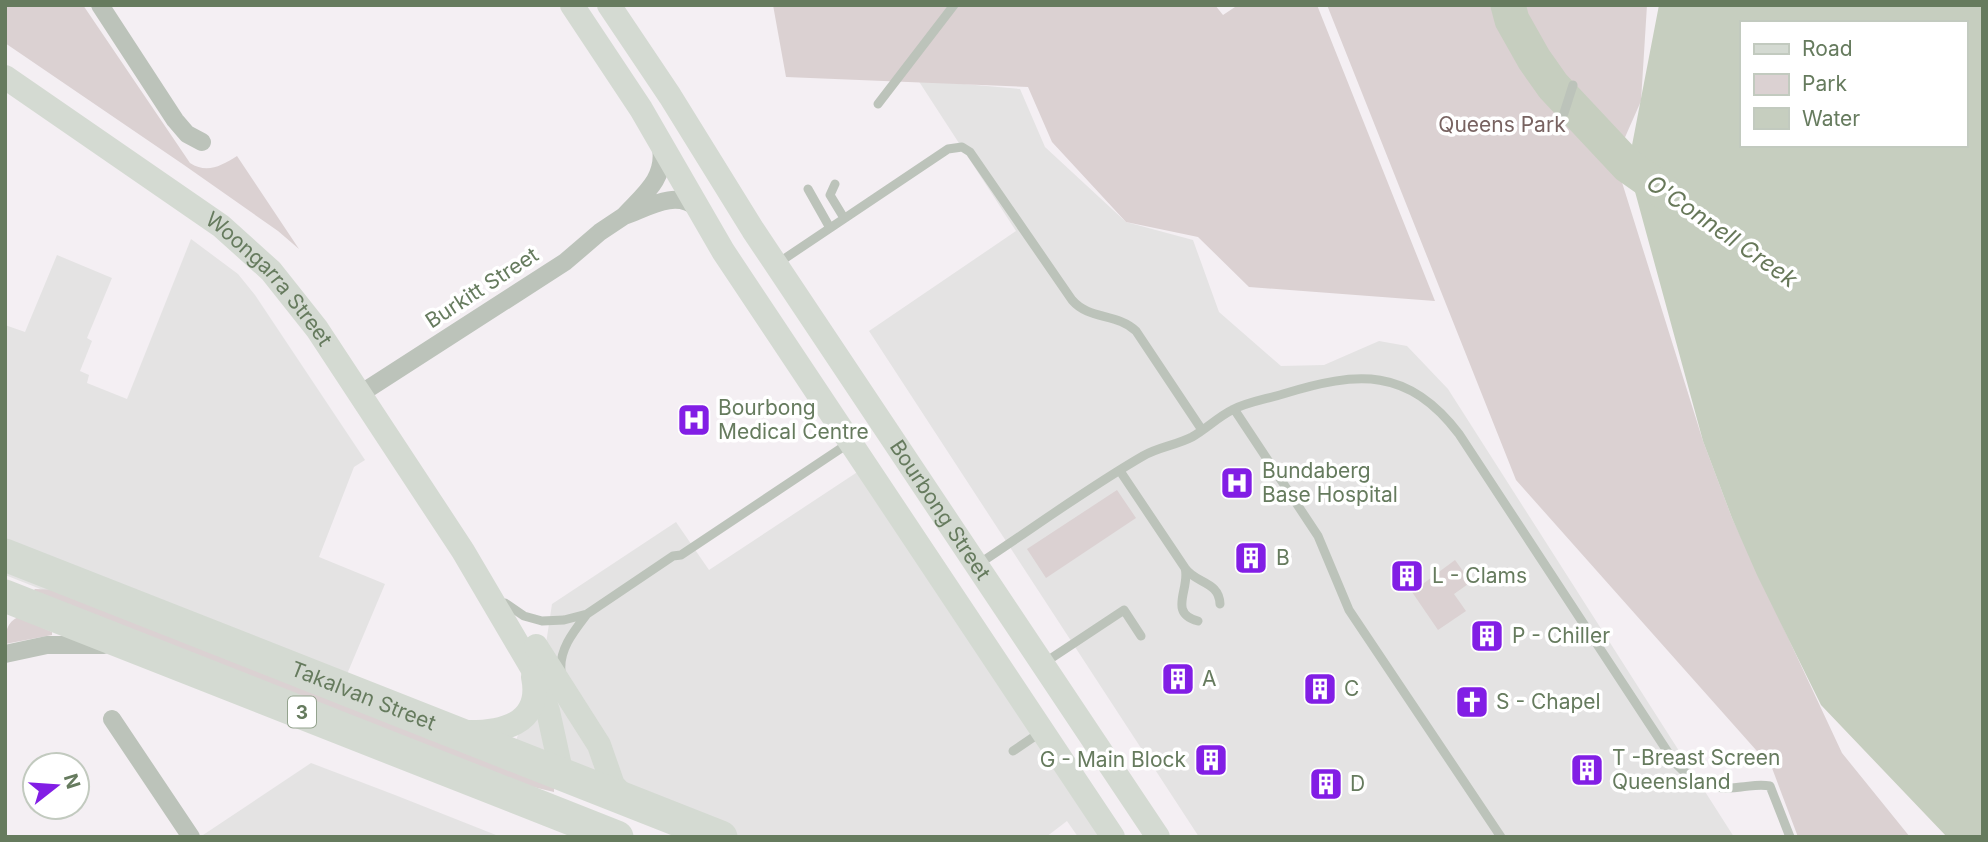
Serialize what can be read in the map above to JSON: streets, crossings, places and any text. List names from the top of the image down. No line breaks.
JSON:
{"streets":{"highway":["Takalvan Street","3"],"street":["Woongarra Street","Burkitt Street","Bourbong Street"]},"crossings":[["Woongarra Street","Burkitt Street"],["Woongarra Street","Takalvan Street"],["Burkitt Street","Bourbong Street"]],"water":["O'Connell Creek"],"parks":["Queens Park"],"places":{"hospital":["Bourbong Medical Centre","Bundaberg Base Hospital"],"building":["B","L - Clams","P - Chiller","A","C","G - Main Block","T -Breast Screen Queensland","D"],"church":["S - Chapel"]},"legend":["Road","Park","Water"],"north":"right"}
